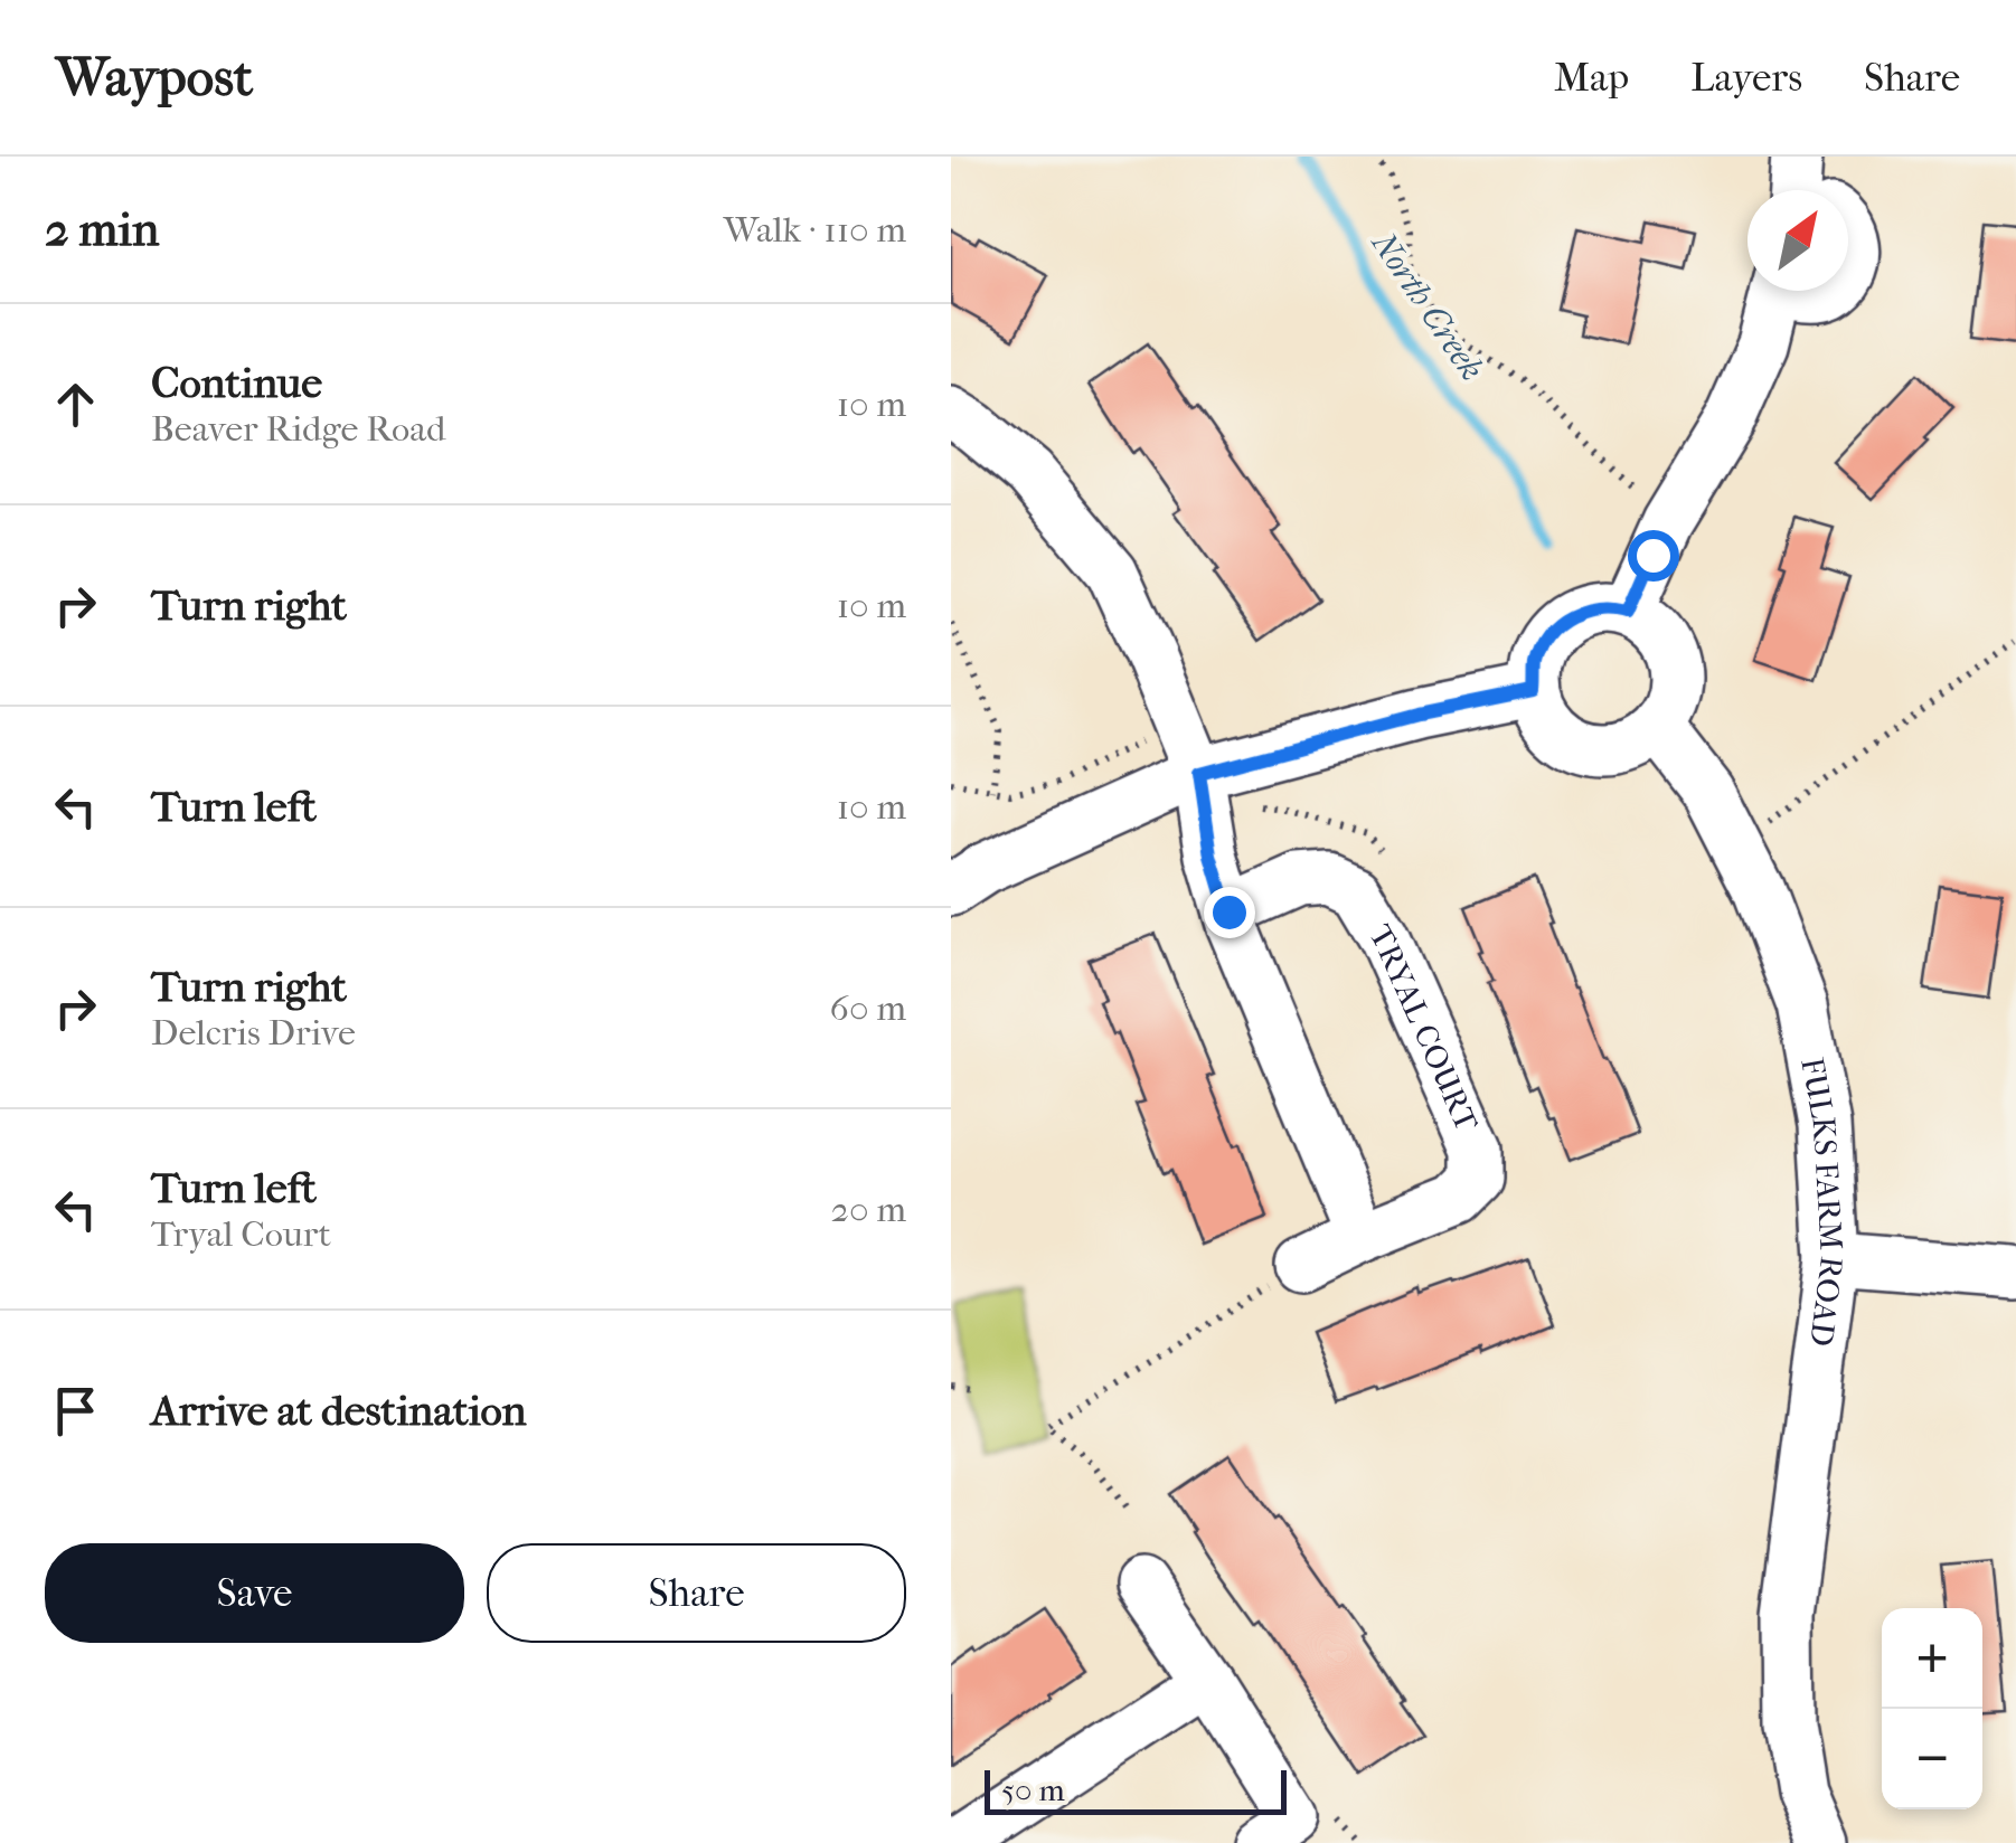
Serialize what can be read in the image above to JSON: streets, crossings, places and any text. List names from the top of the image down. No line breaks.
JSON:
{"streets":{"street":["TRYAL COURT","FULKS FARM ROAD"]},"water":["North Creek"],"scale_bar":"50 m","north":"top right","page":{"header":"Waypost","nav":["Map","Layers","Share"],"heading":["2 min","Walk · 110 m"],"list":[["Continue","Beaver Ridge Road","10 m"],["Turn right","10 m"],["Turn left","10 m"],["Turn right","Delcris Drive","60 m"],["Turn left","Tryal Court","20 m"],"Arrive at destination"],"buttons":["Save","Share"],"map_buttons":["+","−"],"scale":"50 m"}}
